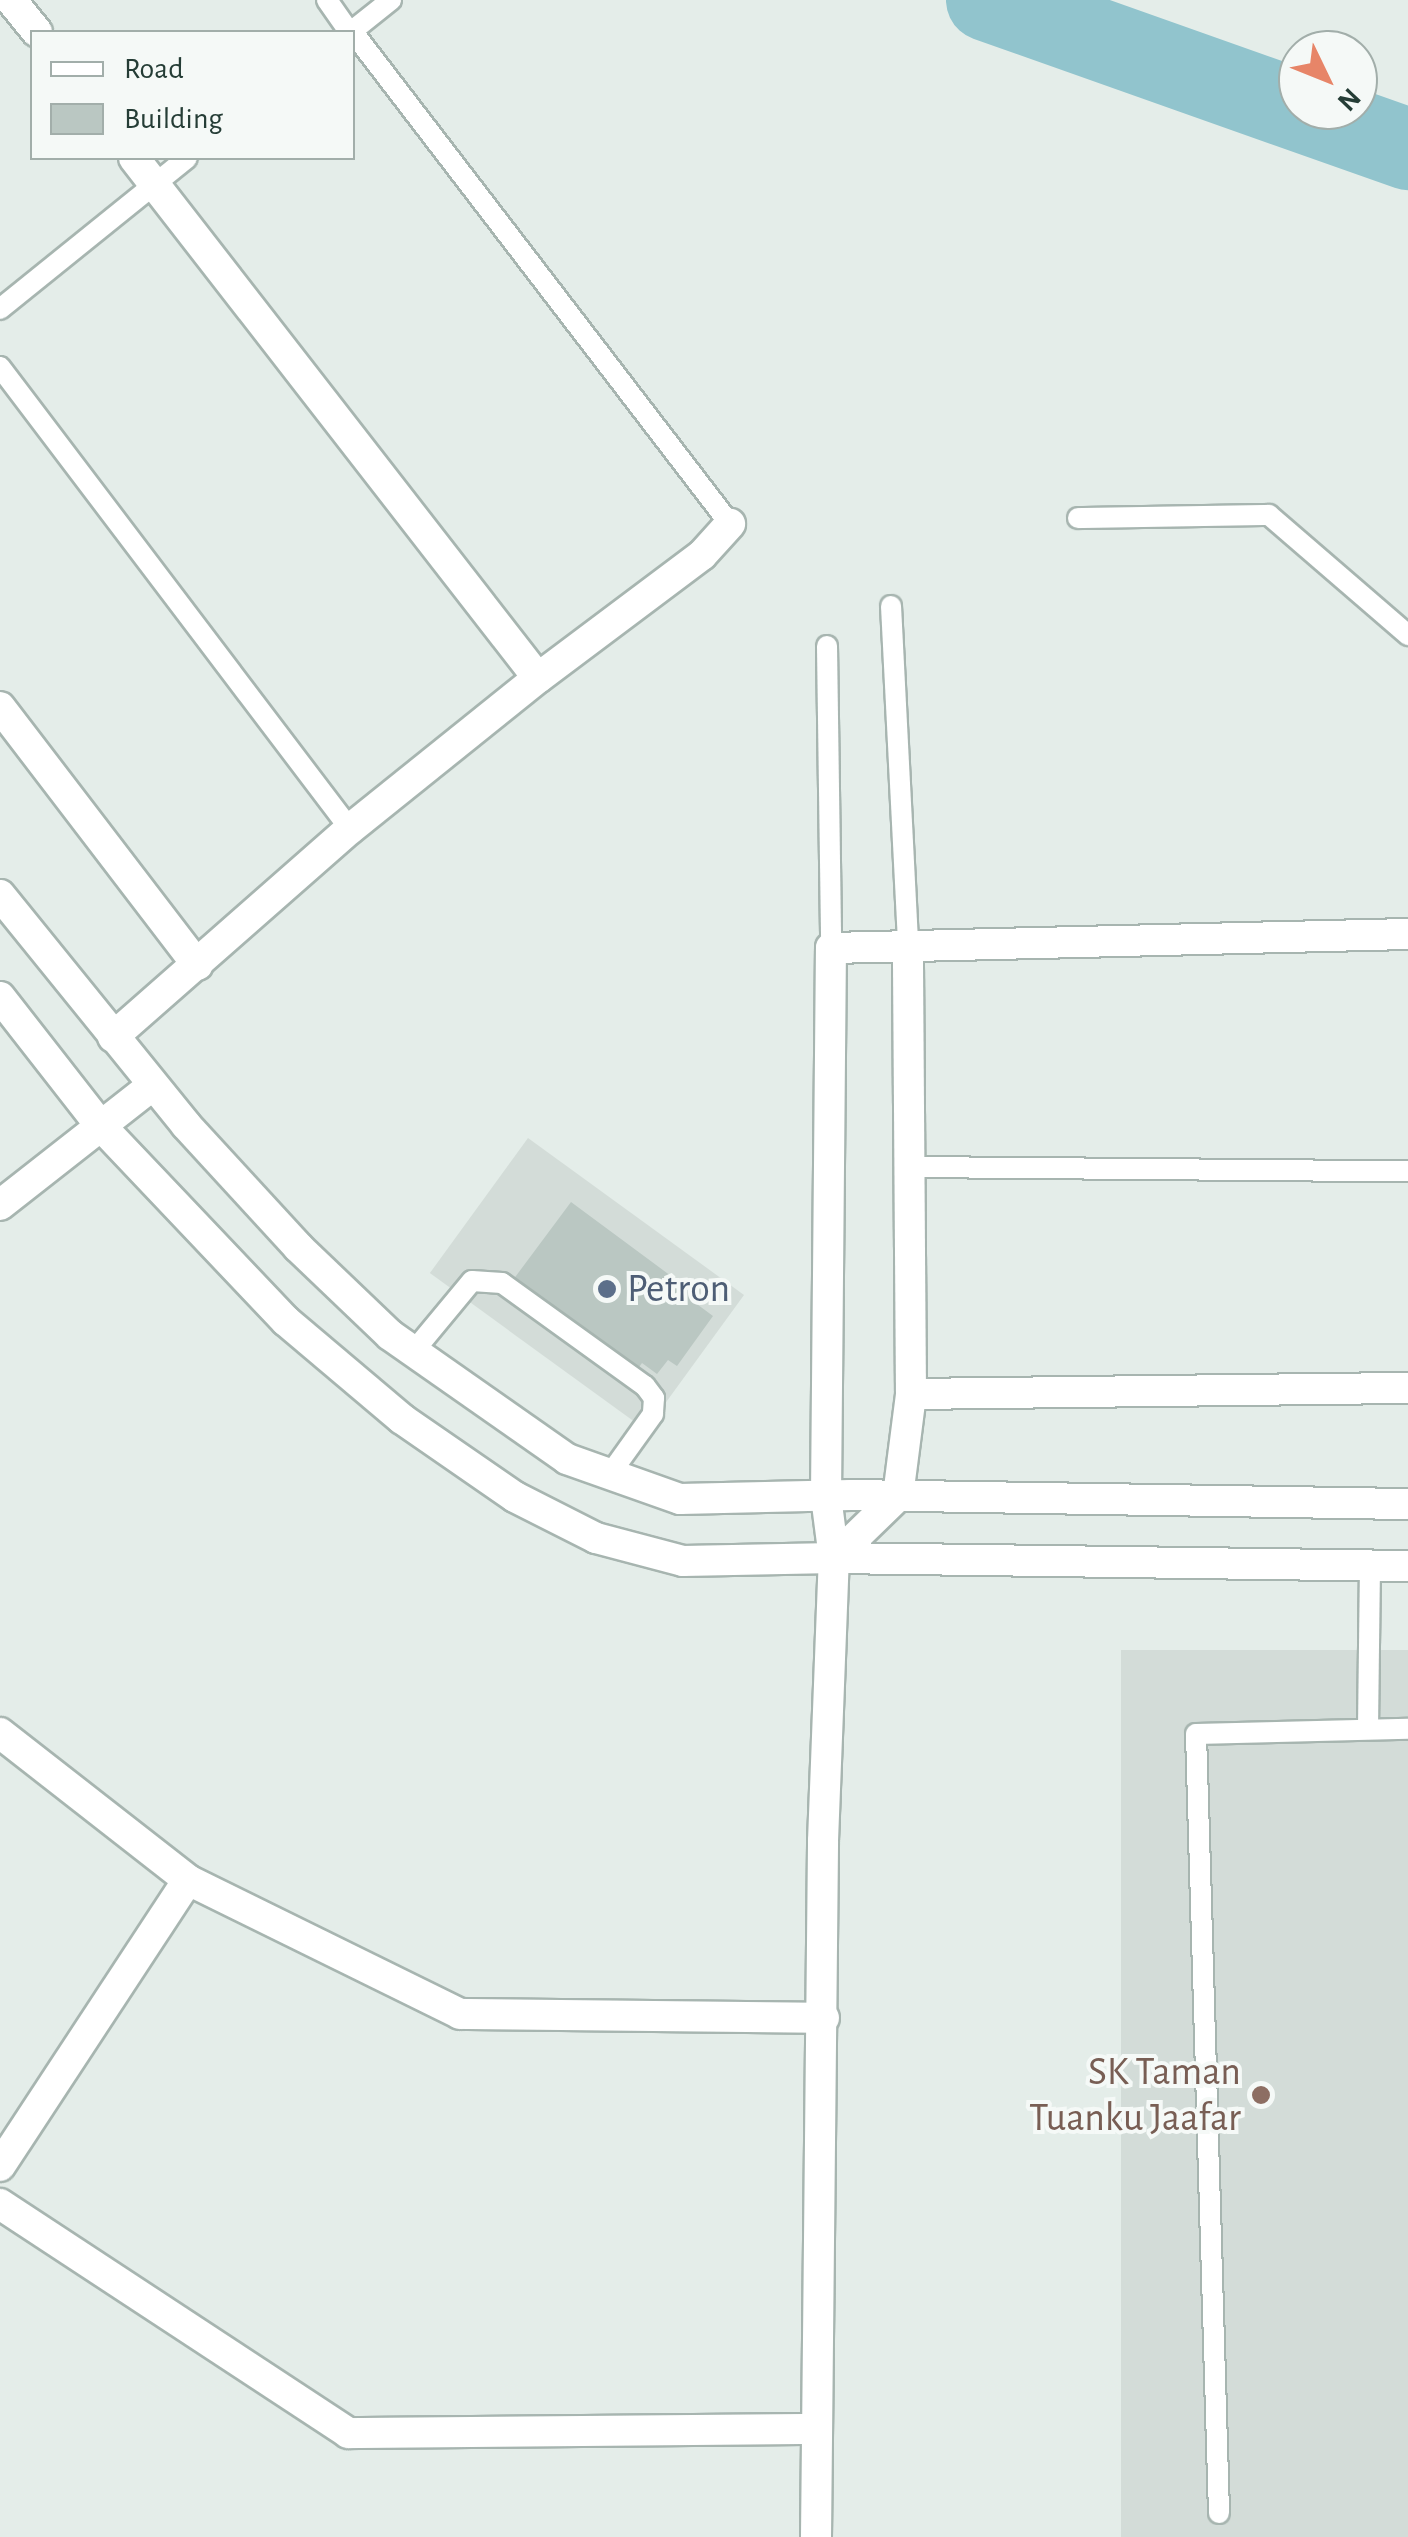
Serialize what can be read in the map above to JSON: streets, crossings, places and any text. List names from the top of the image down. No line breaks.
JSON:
{"places":["Petron","SK Taman Tuanku Jaafar"],"legend":["Road","Building"],"north":"bottom right"}
